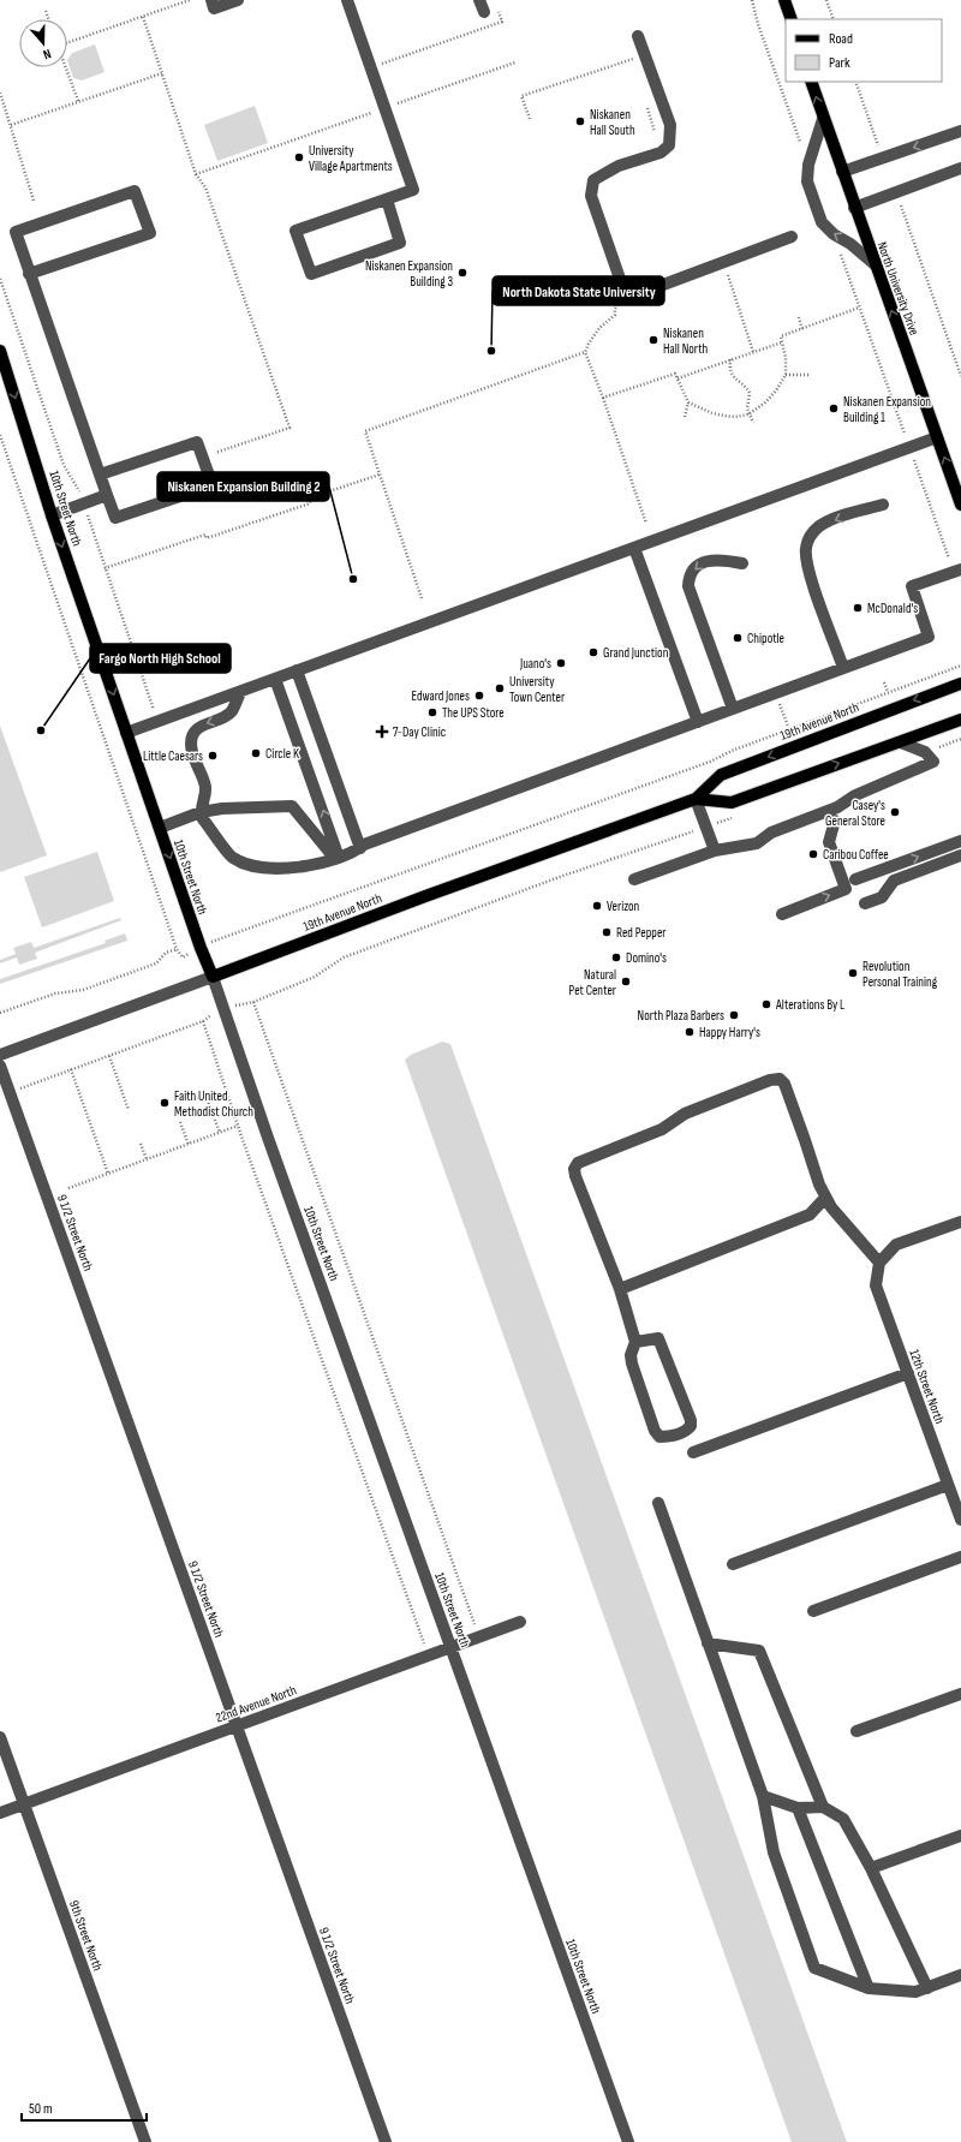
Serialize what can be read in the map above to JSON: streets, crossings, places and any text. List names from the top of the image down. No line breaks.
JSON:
{"streets":{"main road":["North University Drive","10th Street North","19th Avenue North"],"street":["9 1/2 Street North","12th Street North","22nd Avenue North","9th Street North"]},"crossings":[["10th Street North","19th Avenue North"],["10th Street North","22nd Avenue North"],["9 1/2 Street North","22nd Avenue North"],["22nd Avenue North","9th Street North"]],"one_way":["North University Drive"],"places":{"other":["Niskanen Hall South","University Village Apartments","Niskanen Expansion Building 3","Niskanen Hall North","North Dakota State University","Niskanen Expansion Building 1","Niskanen Expansion Building 2","McDonald's","Chipotle","Grand Junction","Juano's","University Town Center","Edward Jones","The UPS Store","Fargo North High School","Circle K","Little Caesars","Casey's General Store","Caribou Coffee","Verizon","Red Pepper","Domino's","Revolution Personal Training","Natural Pet Center","Alterations By L","North Plaza Barbers","Happy Harry's","Faith United Methodist Church"],"health":["7-Day Clinic"]},"legend":["Road","Park"],"scale_bar":"50 m","north":"bottom"}
